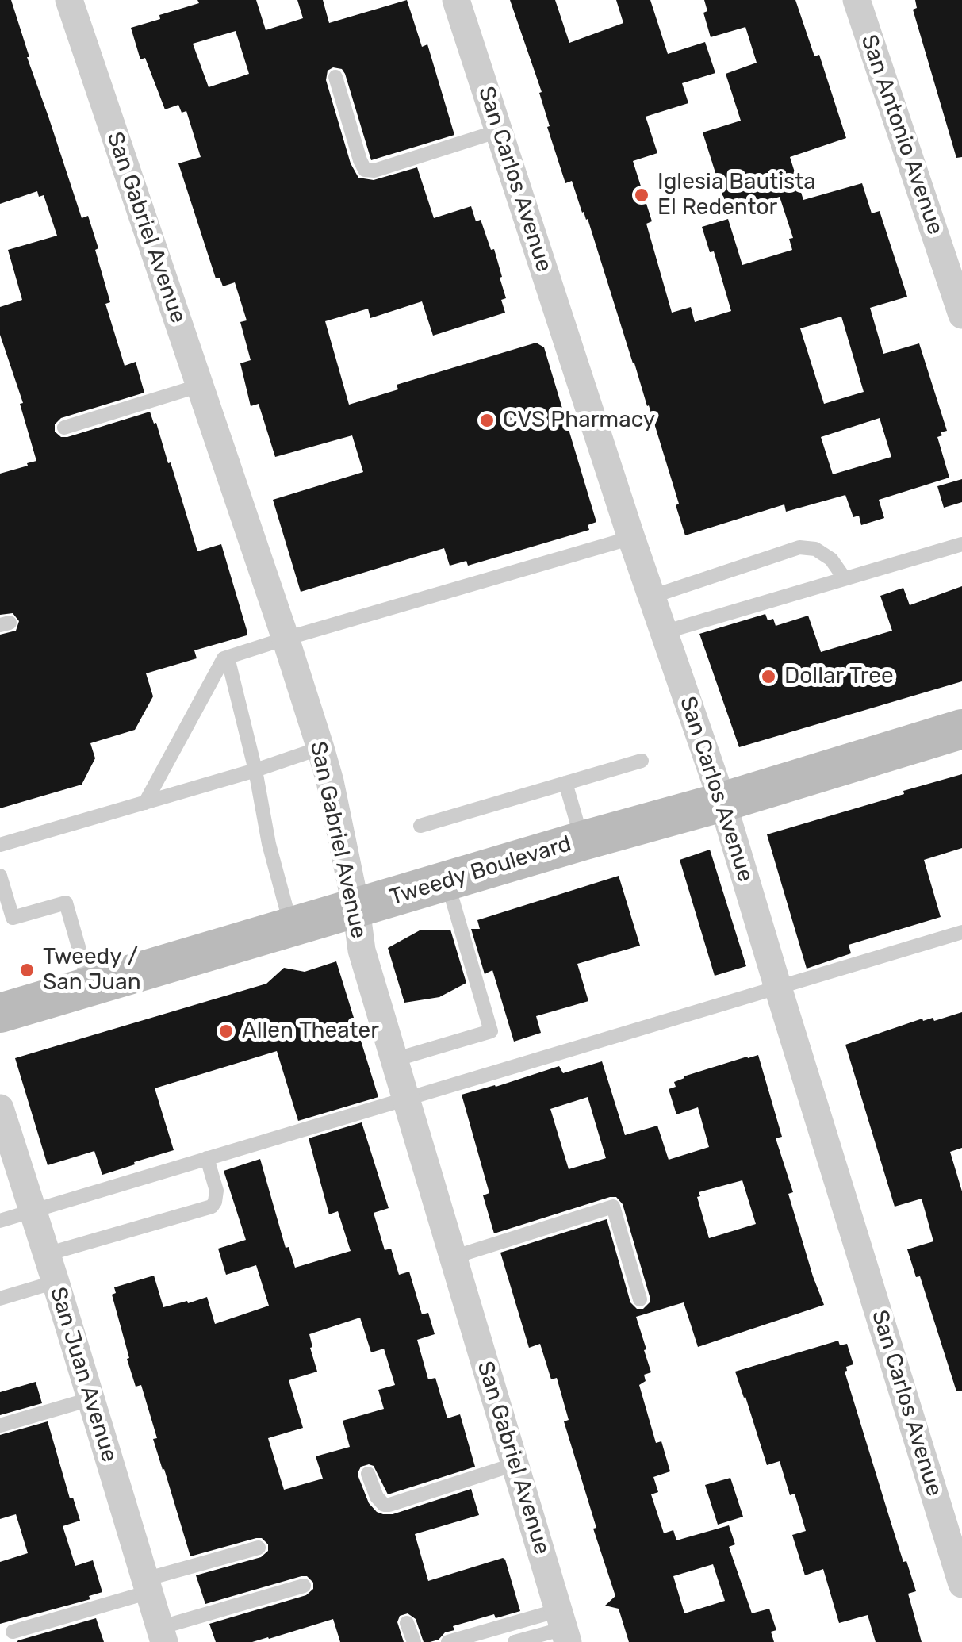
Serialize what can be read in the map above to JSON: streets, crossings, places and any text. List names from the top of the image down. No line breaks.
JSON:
{"streets":{"main road":["Tweedy Boulevard"],"street":["San Antonio Avenue","San Carlos Avenue","San Gabriel Avenue","San Juan Avenue"]},"crossings":[["San Carlos Avenue","Tweedy Boulevard"],["San Gabriel Avenue","Tweedy Boulevard"]],"places":["Iglesia Bautista El Redentor","CVS Pharmacy","Dollar Tree","Tweedy / San Juan","Allen Theater"]}
